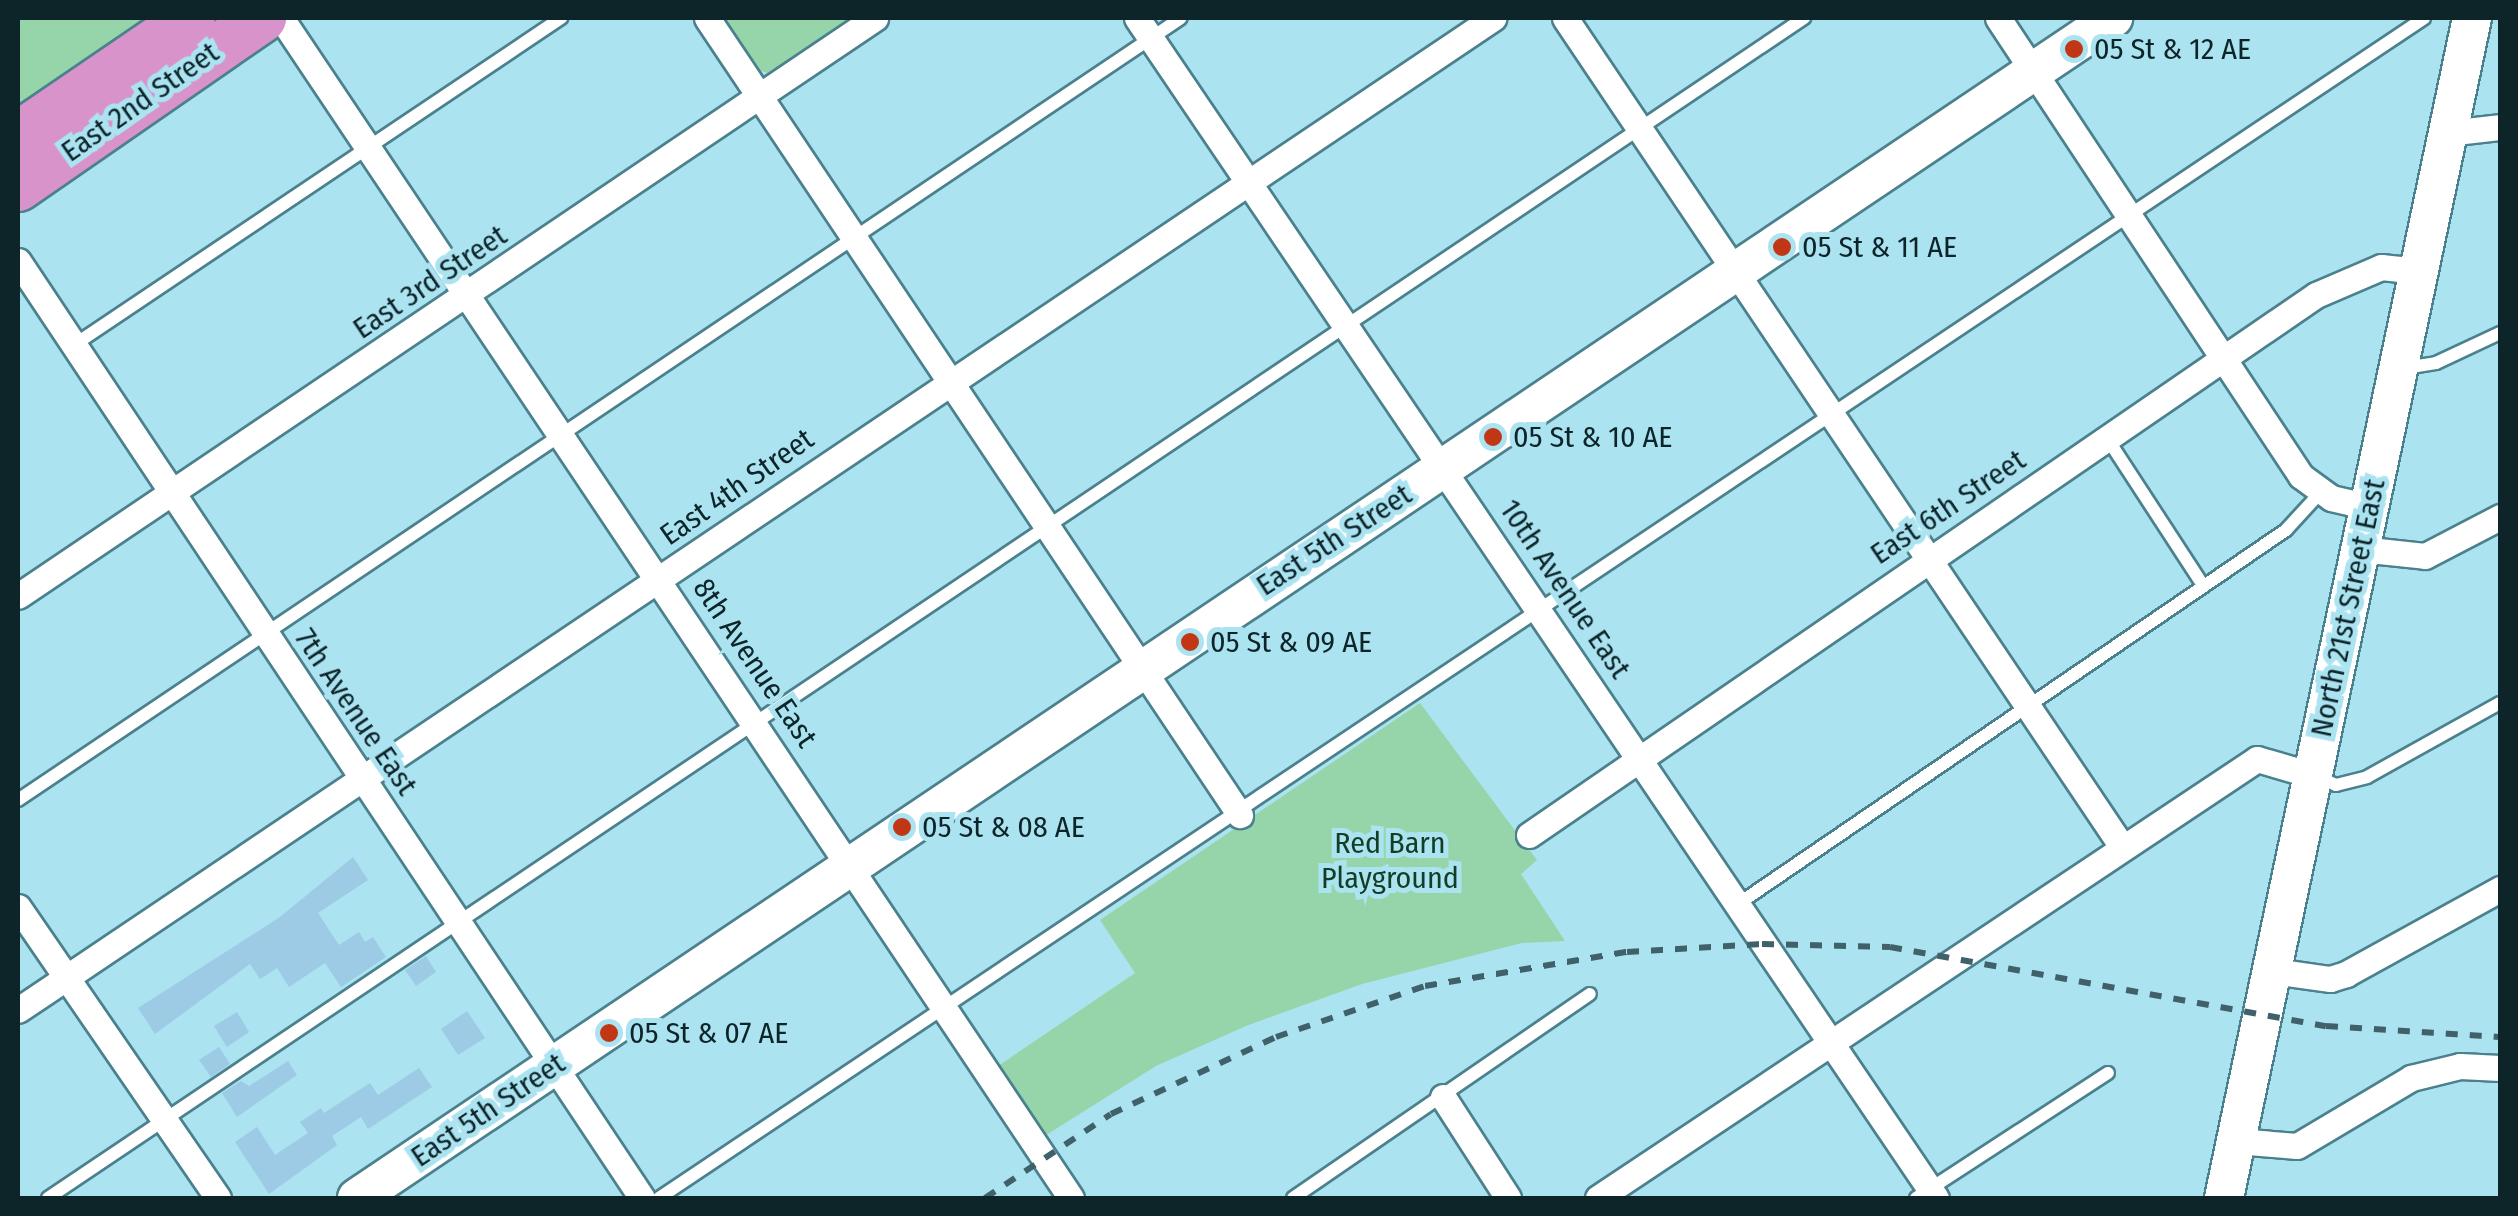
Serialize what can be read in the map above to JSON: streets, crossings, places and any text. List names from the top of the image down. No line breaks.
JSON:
{"streets":{"highway":["East 2nd Street"],"street":["East 3rd Street","East 4th Street","East 6th Street","East 5th Street","10th Avenue East","North 21st Street East","8th Avenue East","7th Avenue East"]},"crossings":[["East 3rd Street","8th Avenue East"],["East 3rd Street","7th Avenue East"],["East 4th Street","10th Avenue East"],["East 4th Street","8th Avenue East"],["East 4th Street","7th Avenue East"],["East 6th Street","10th Avenue East"],["East 6th Street","North 21st Street East"],["East 5th Street","10th Avenue East"],["East 5th Street","8th Avenue East"],["East 5th Street","7th Avenue East"]],"parks":["Red Barn Playground"],"places":["05 St & 12 AE","05 St & 11 AE","05 St & 10 AE","05 St & 09 AE","05 St & 08 AE","05 St & 07 AE"]}
